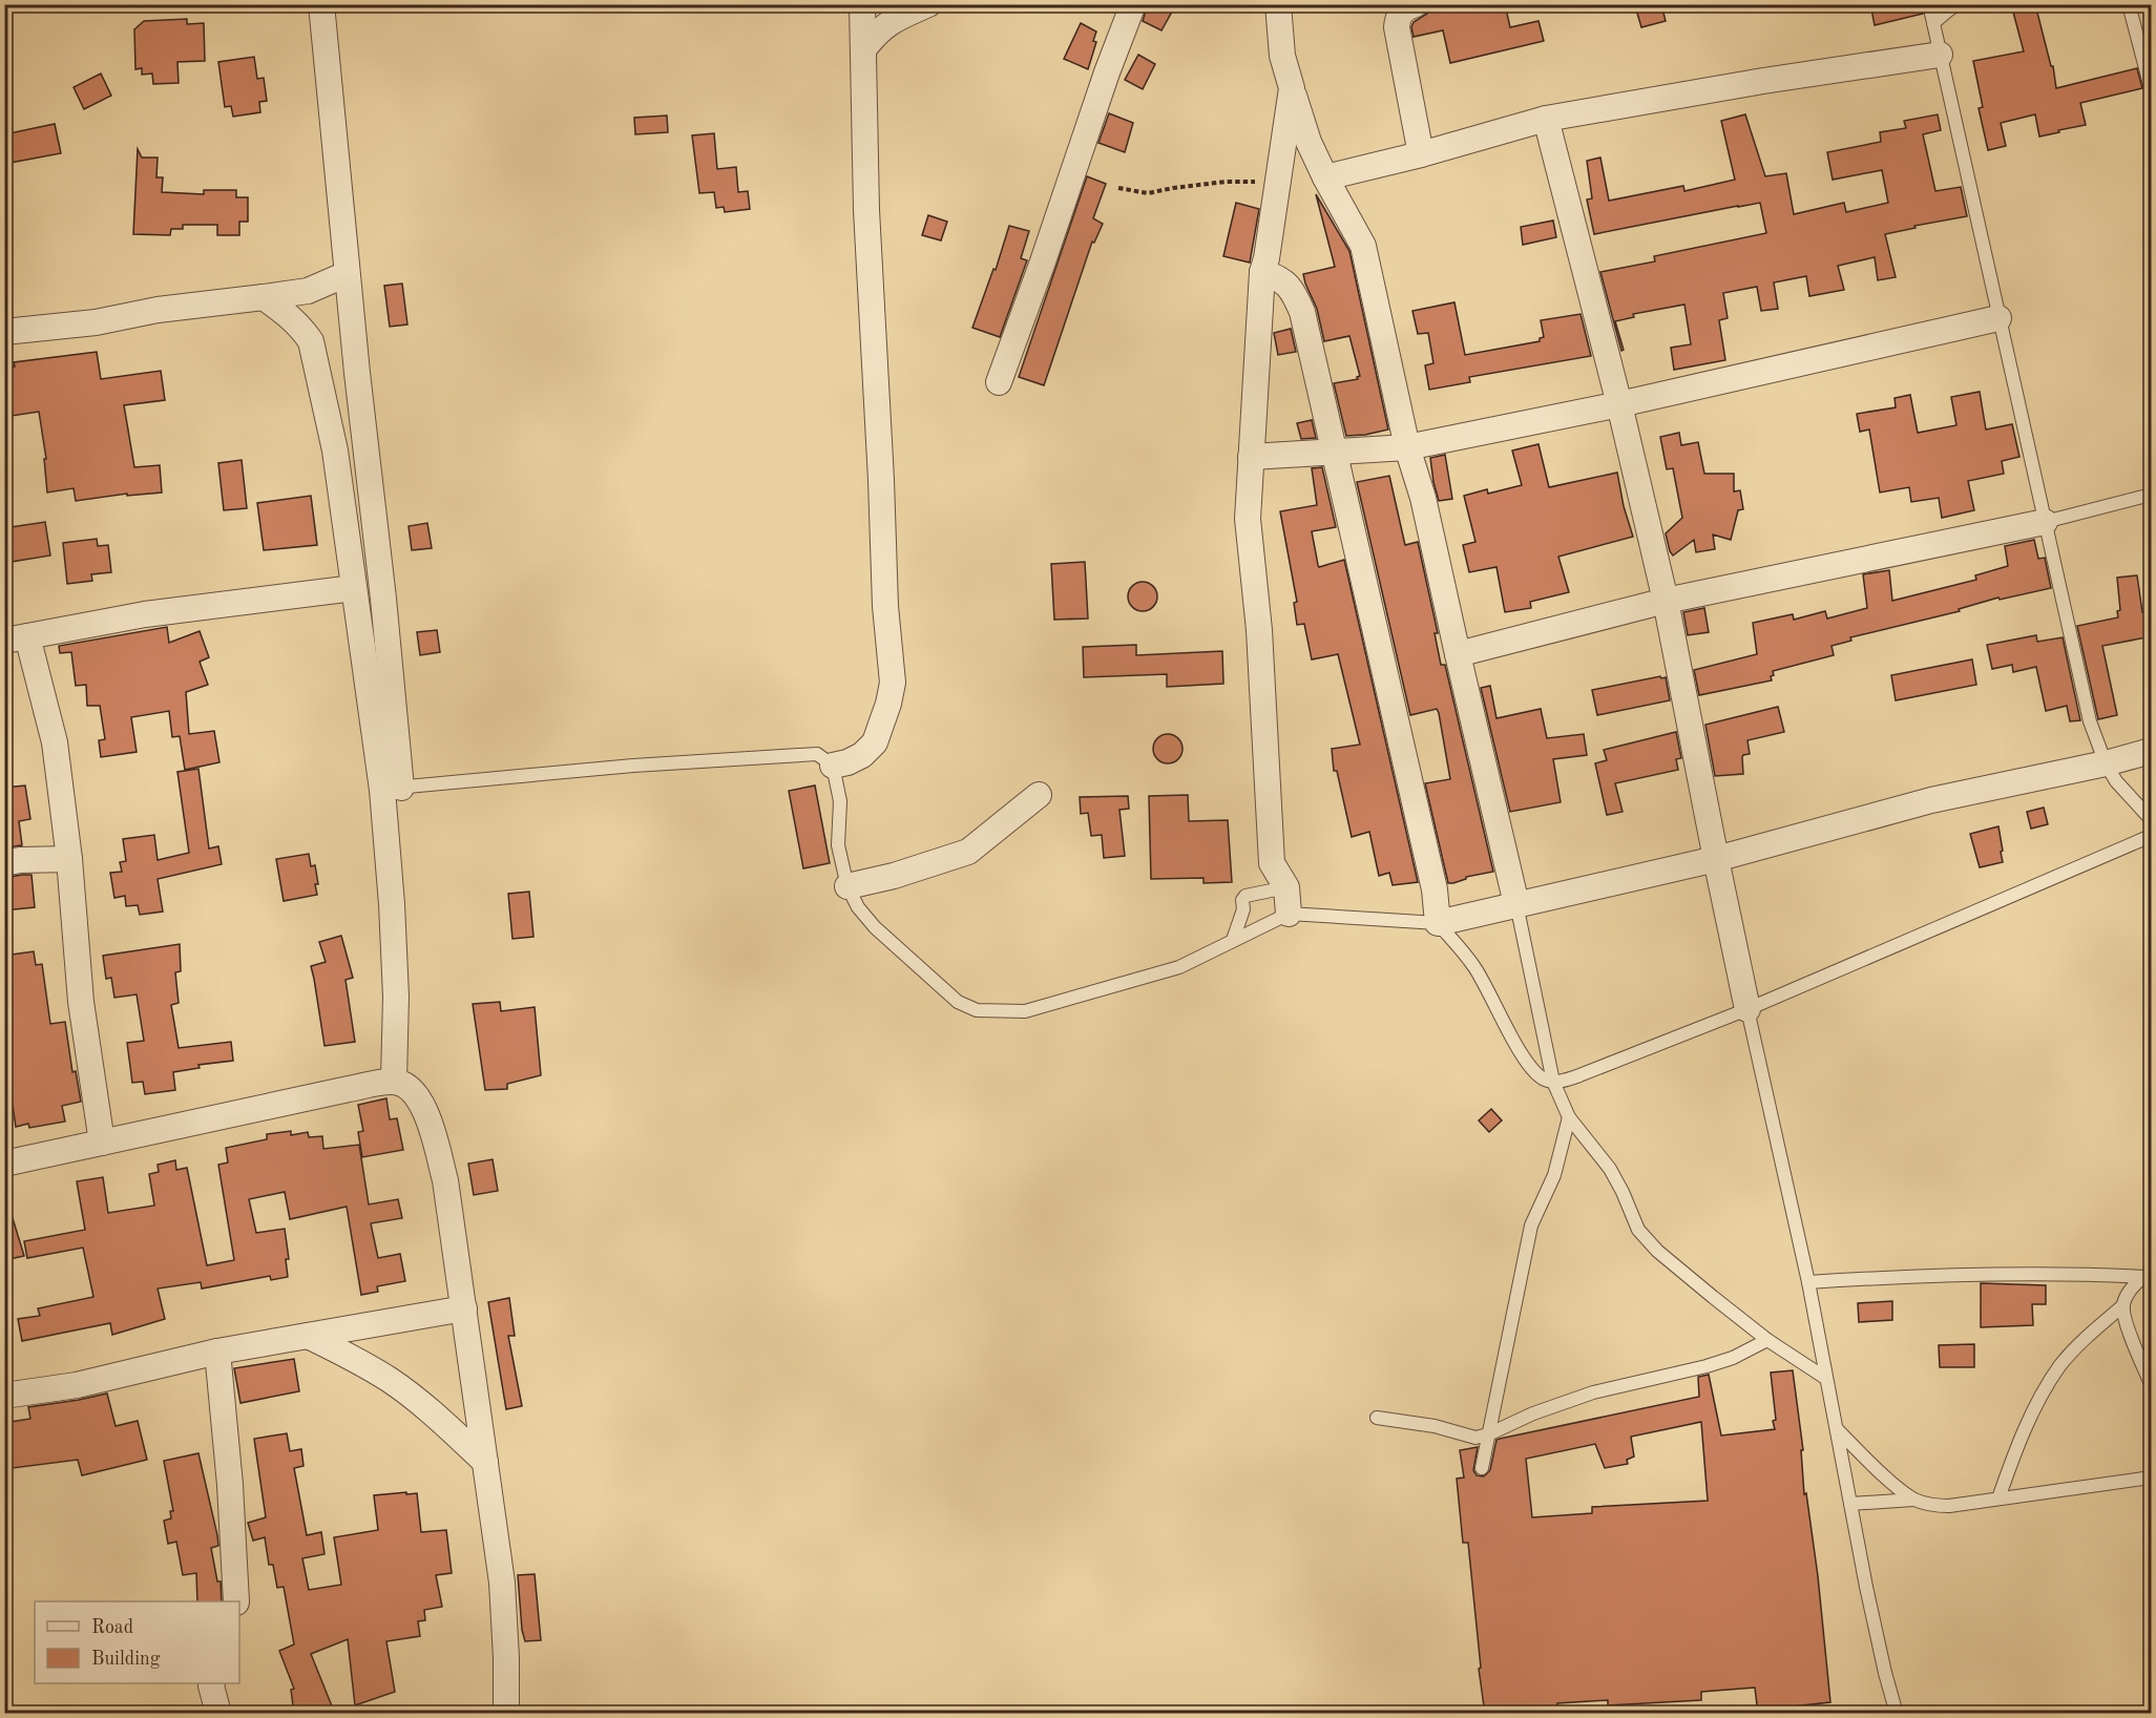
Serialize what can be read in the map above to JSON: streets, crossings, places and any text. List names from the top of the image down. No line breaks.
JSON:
{"legend":["Road","Building"]}
